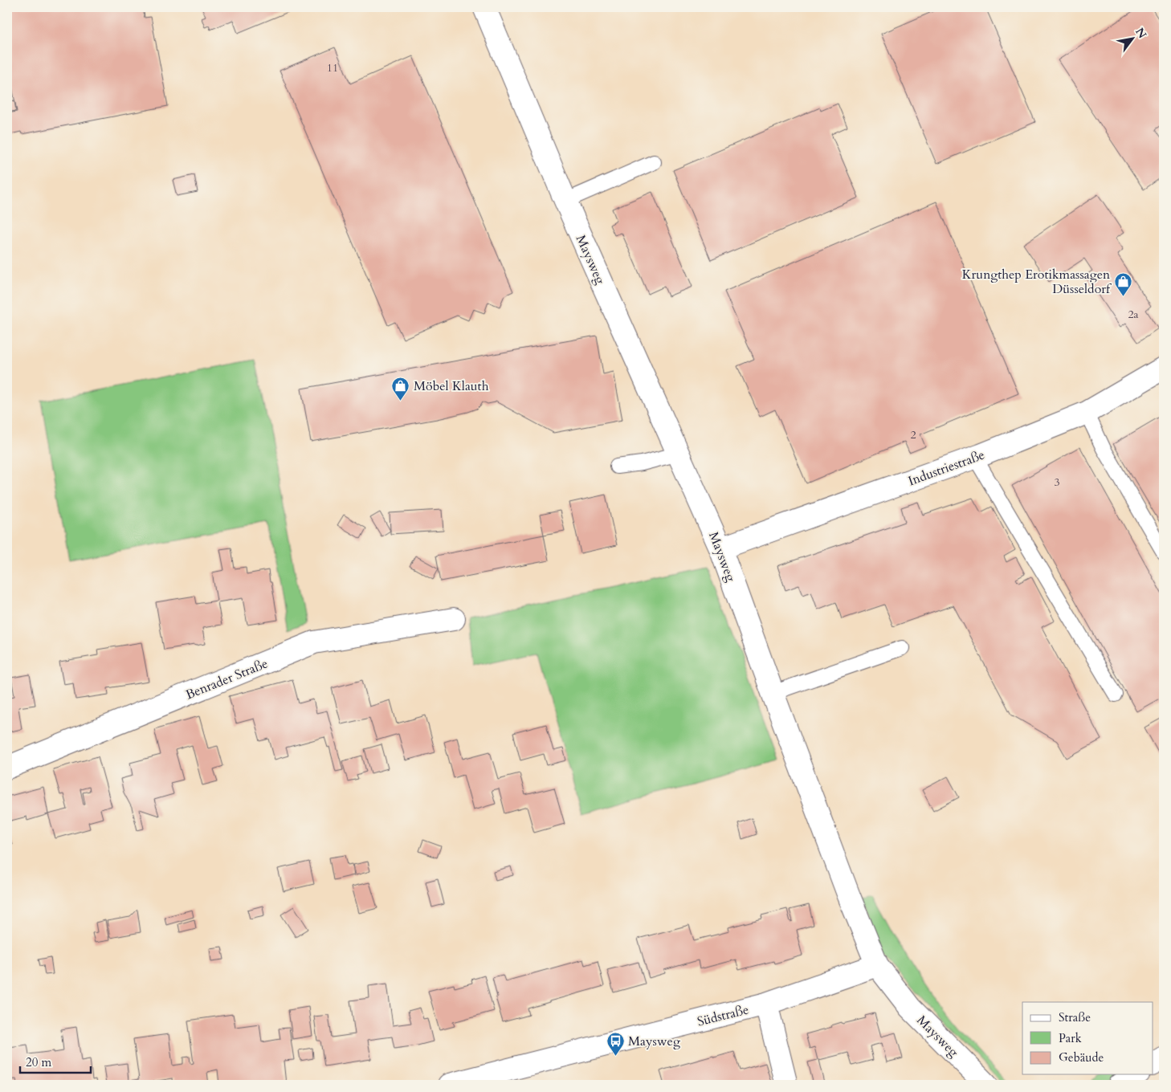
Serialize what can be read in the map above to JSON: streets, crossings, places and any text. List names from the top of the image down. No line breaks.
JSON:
{"streets":{"street":["Maysweg","Industriestraße","Benrader Straße","Südstraße"]},"crossings":[["Maysweg","Industriestraße"],["Maysweg","Südstraße"]],"places":{"shop":["Krungthep Erotikmassagen Düsseldorf","Möbel Klauth"],"bus stop":["Maysweg"]},"house_numbers":["11","2a","2","3"],"legend":["Straße","Park","Gebäude"],"scale_bar":"20 m","north":"top right"}
